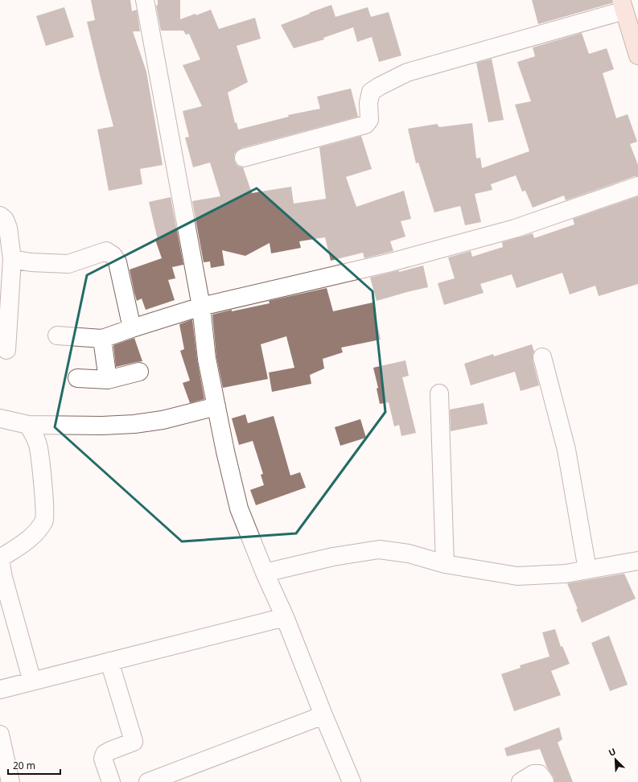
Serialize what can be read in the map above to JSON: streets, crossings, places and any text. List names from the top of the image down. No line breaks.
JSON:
{"scale_bar":"20 m","north":"top left"}
